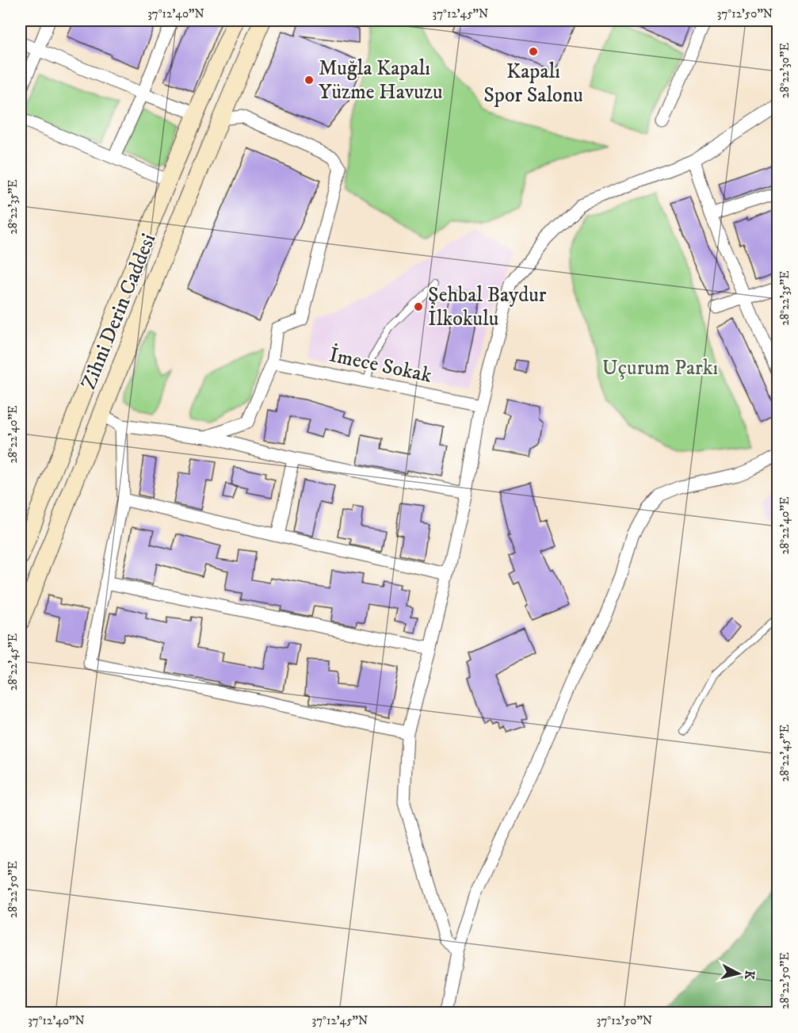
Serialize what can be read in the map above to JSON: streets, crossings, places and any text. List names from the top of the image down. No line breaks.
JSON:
{"streets":{"main road":["Zihni Derin Caddesi"],"street":["İmece Sokak"]},"parks":["Uçurum Parkı"],"places":["Kapalı Spor Salonu","Muğla Kapalı Yüzme Havuzu","Şehbal Baydur İlkokulu"],"north":"right","coordinates":["37°12'40\"N","37°12'45\"N","37°12'50\"N","28°22'30\"E","28°22'35\"E","28°22'40\"E","28°22'45\"E","28°22'50\"E"]}
